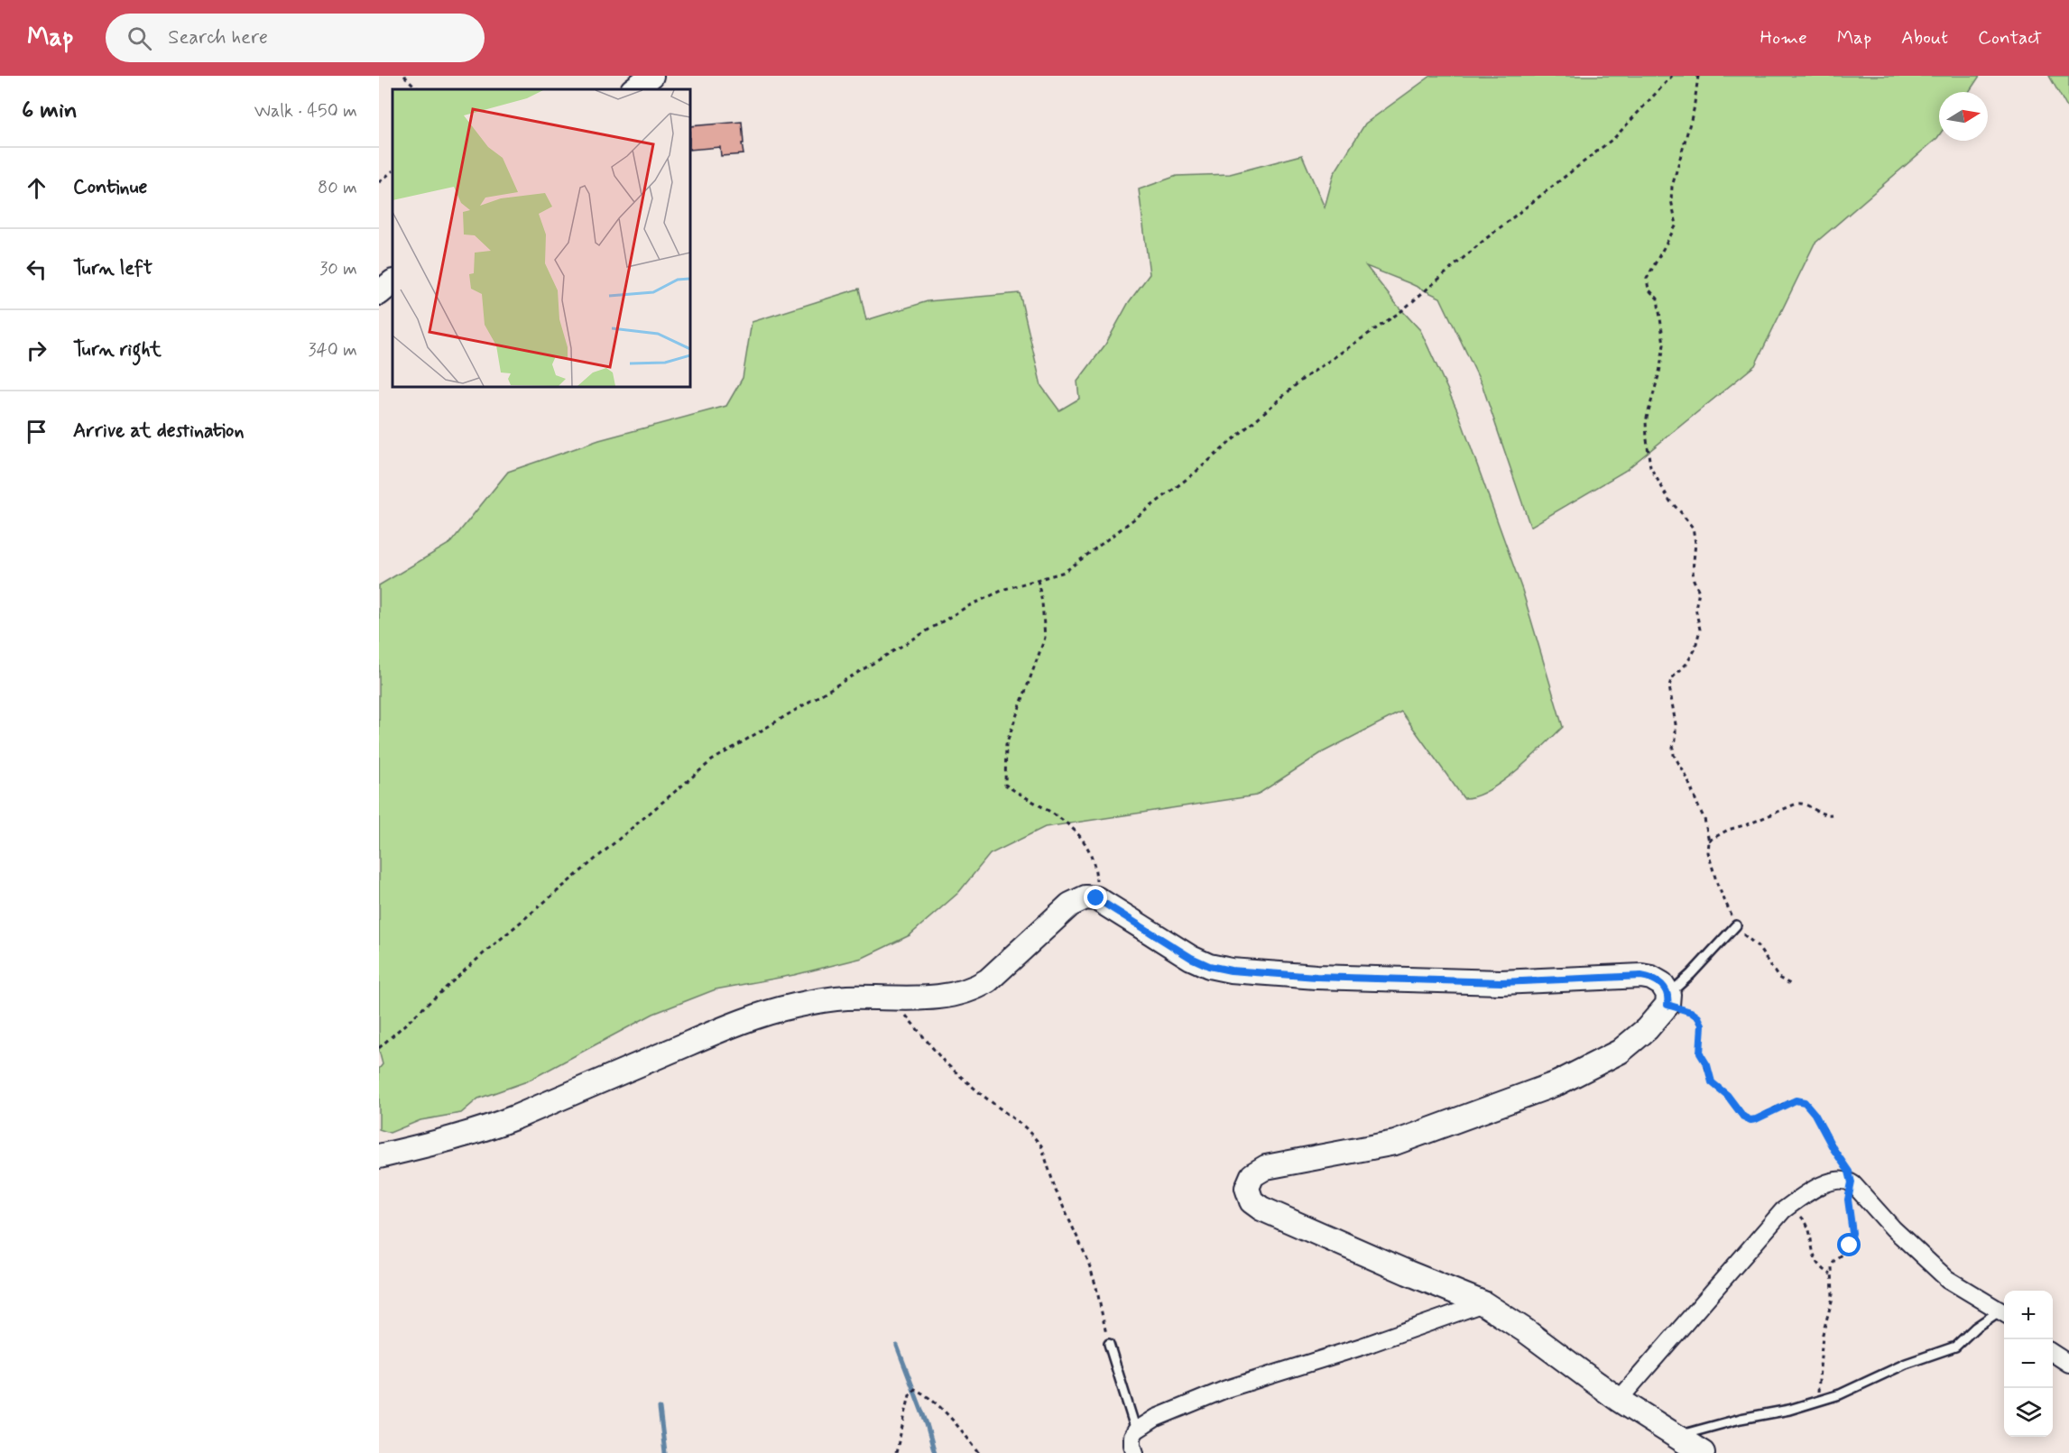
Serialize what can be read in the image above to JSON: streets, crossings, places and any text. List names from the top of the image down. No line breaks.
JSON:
{"north":"right","page":{"header":"Map","search":"Search here","nav":["Home","Map","About","Contact"],"heading":["6 min","Walk · 450 m"],"list":[["Continue","80 m"],["Turn left","30 m"],["Turn right","340 m"],"Arrive at destination"],"map_buttons":["+","−"]}}
